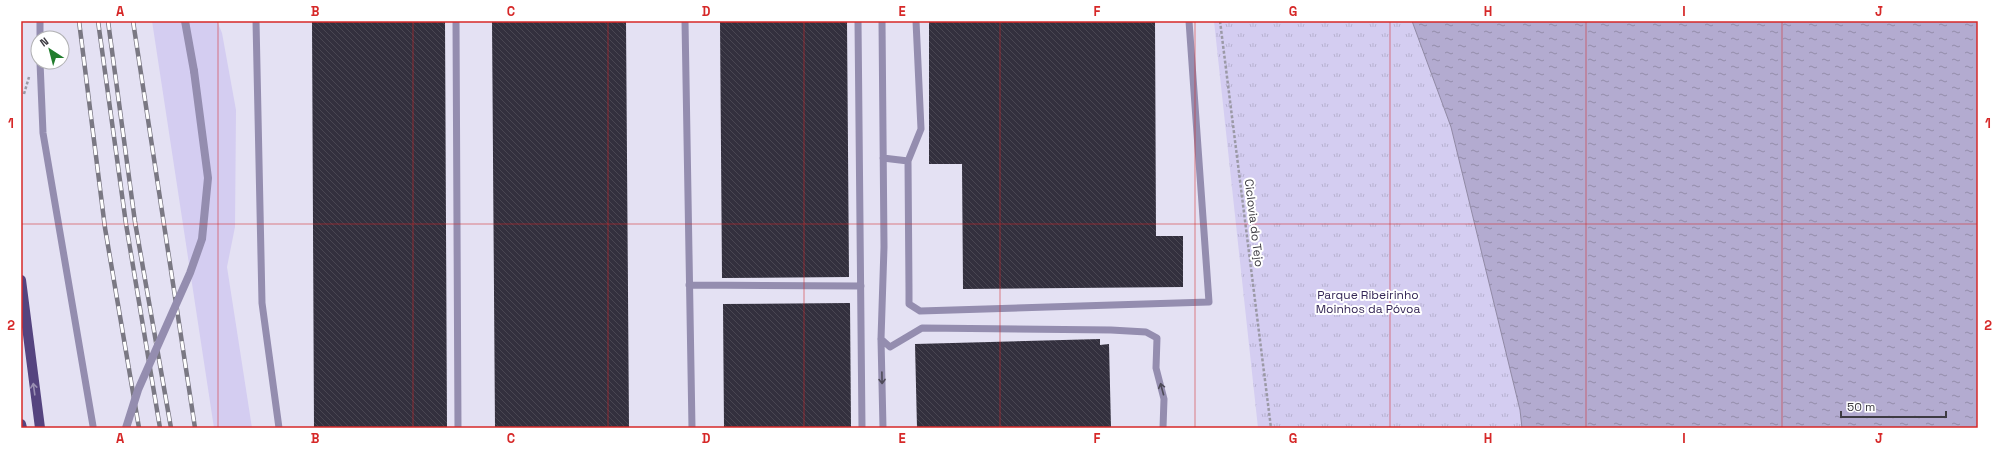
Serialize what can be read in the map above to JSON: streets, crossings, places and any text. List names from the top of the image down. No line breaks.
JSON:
{"streets":{"path":["Ciclovia do Tejo"]},"parks":["Parque Ribeirinho Moinhos da Póvoa"],"scale_bar":"50 m","north":"top left","grid":{"columns":["A","B","C","D","E","F","G","H","I","J"],"rows":["1","2"]}}
